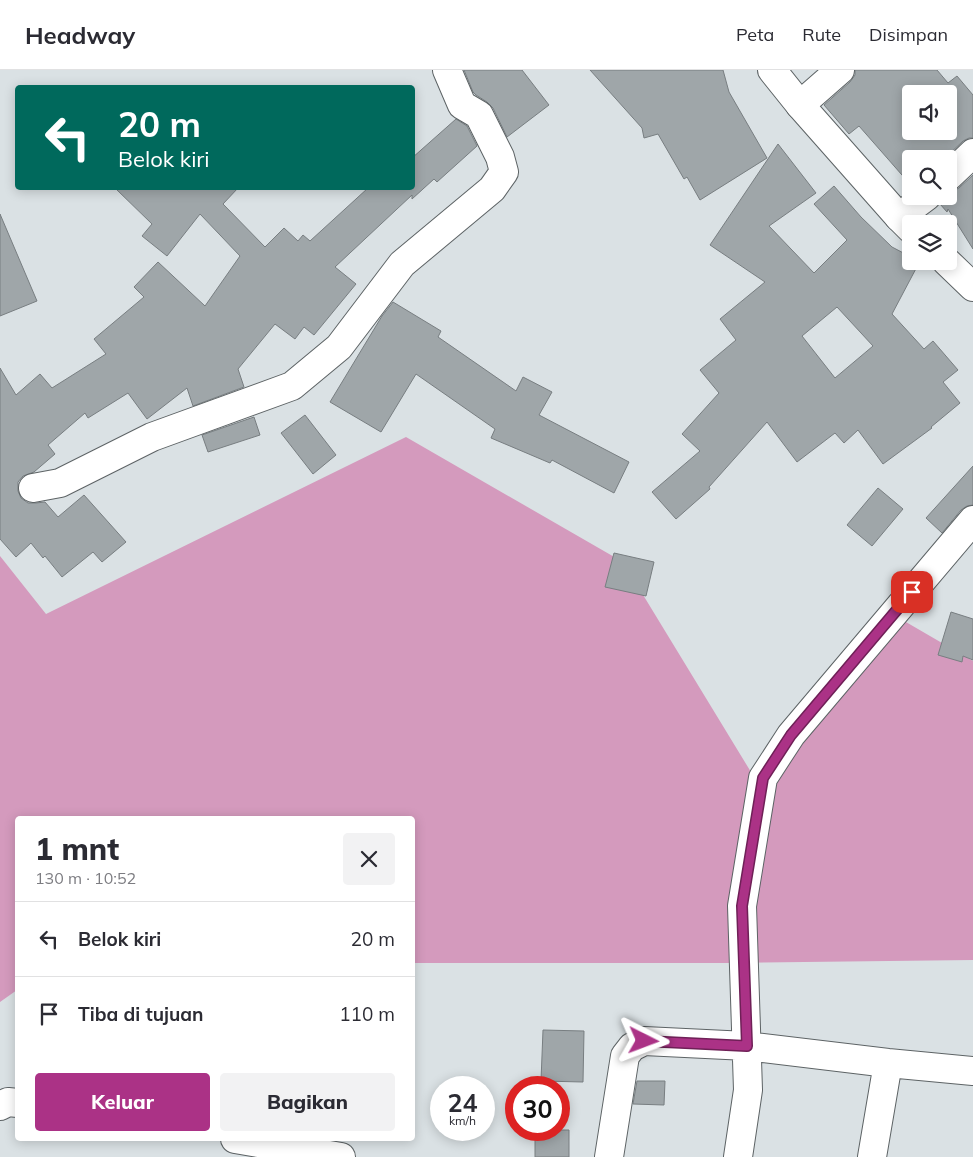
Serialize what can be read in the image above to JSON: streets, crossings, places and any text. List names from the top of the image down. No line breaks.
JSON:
{"page":{"header":"Headway","nav":["Peta","Rute","Disimpan"],"turn":["20 m","Belok kiri"],"heading":["1 mnt","130 m · 10:52"],"list":[{"name":"Belok kiri","value":"20 m"},{"name":"Tiba di tujuan","value":"110 m"}],"buttons":["Keluar","Bagikan"],"speed":"24 km/h","limit":"30"}}
